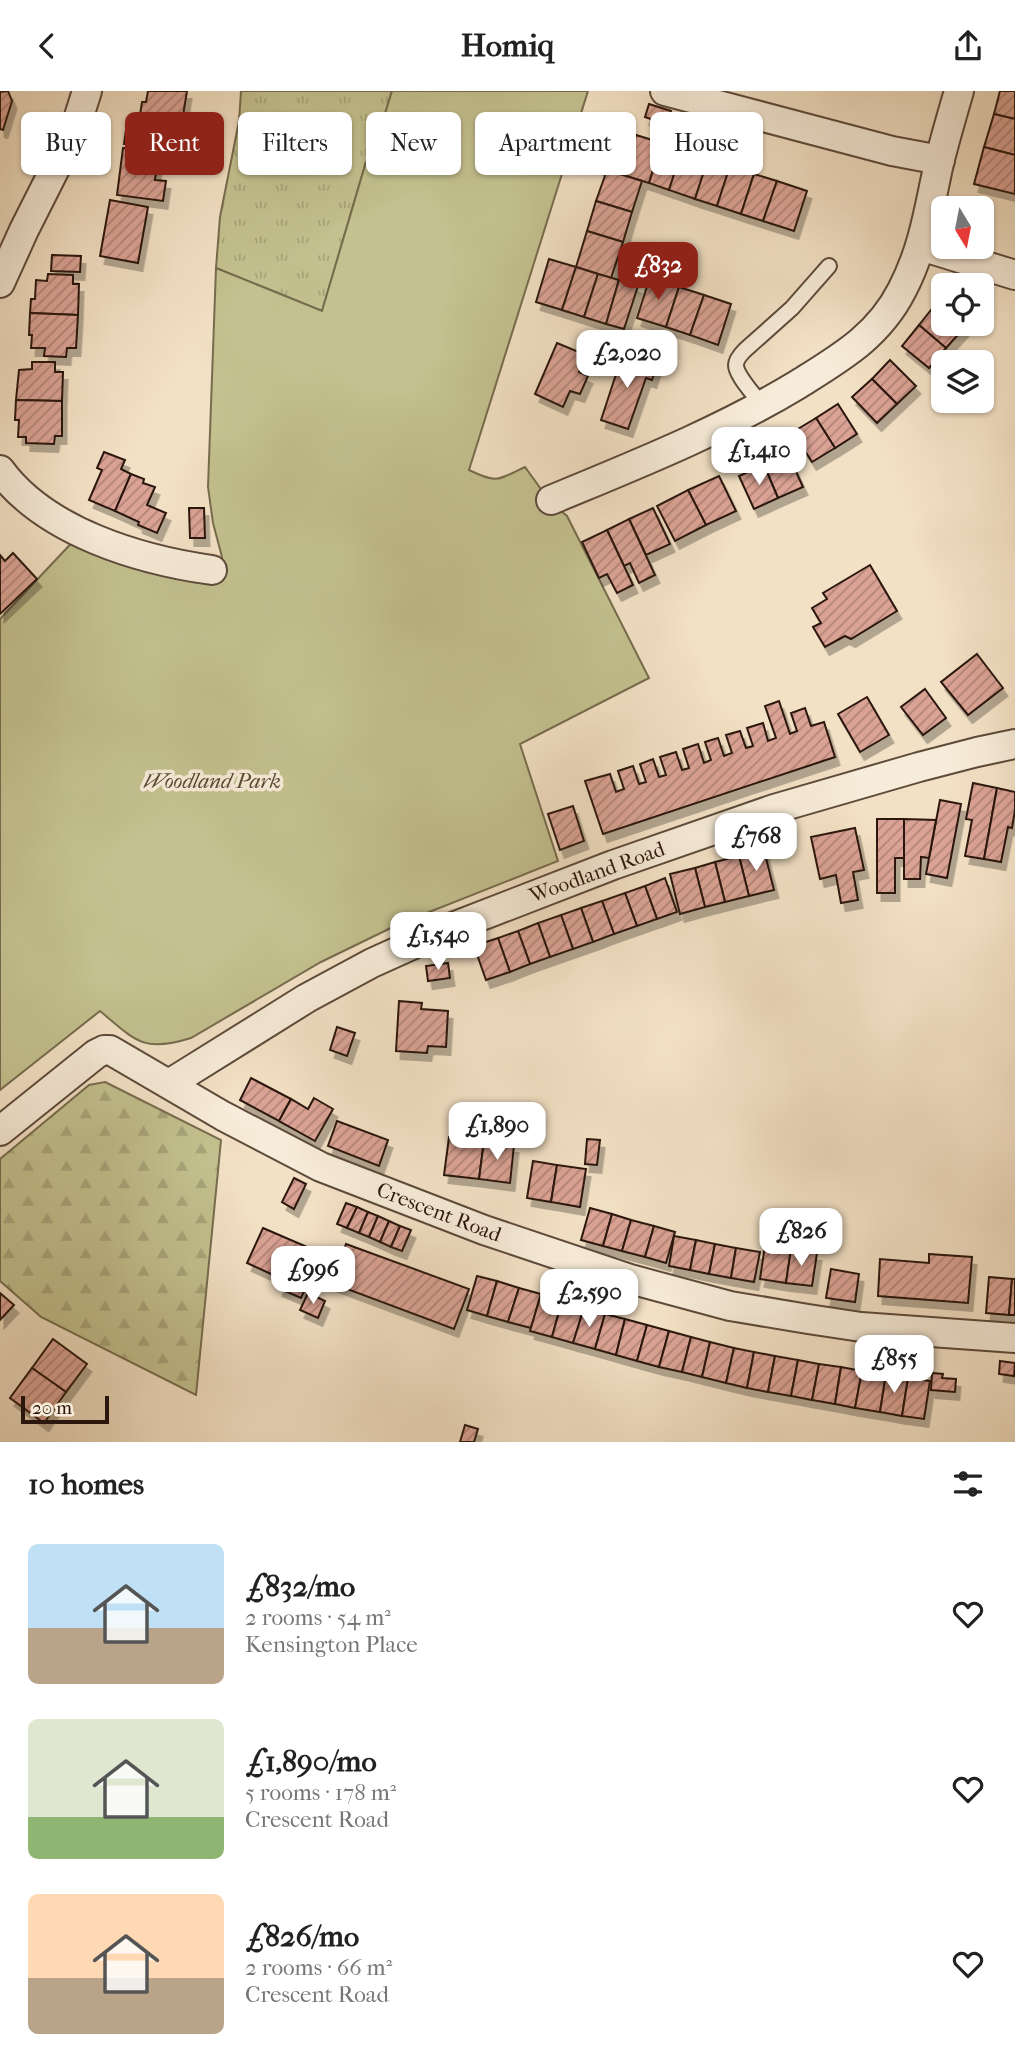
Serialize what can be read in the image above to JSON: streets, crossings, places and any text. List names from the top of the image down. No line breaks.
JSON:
{"streets":{"street":["Woodland Road","Crescent Road"]},"crossings":[["Woodland Road","Crescent Road"]],"parks":["Woodland Park"],"scale_bar":"20 m","north":"bottom","page":{"header":"Homiq","chip":["Buy","Rent","Filters","New","Apartment","House"],"price":["£832","£2,020","£1,410","£768","£1,540","£1,890","£826","£996","£2,590","£855"],"scale":"20 m","heading":"10 homes","list":[{"name":"£832/mo","note":"2 rooms · 54 m² · Kensington Place"},{"name":"£1,890/mo","note":"5 rooms · 178 m² · Crescent Road"},{"name":"£826/mo","note":"2 rooms · 66 m² · Crescent Road"}]}}
